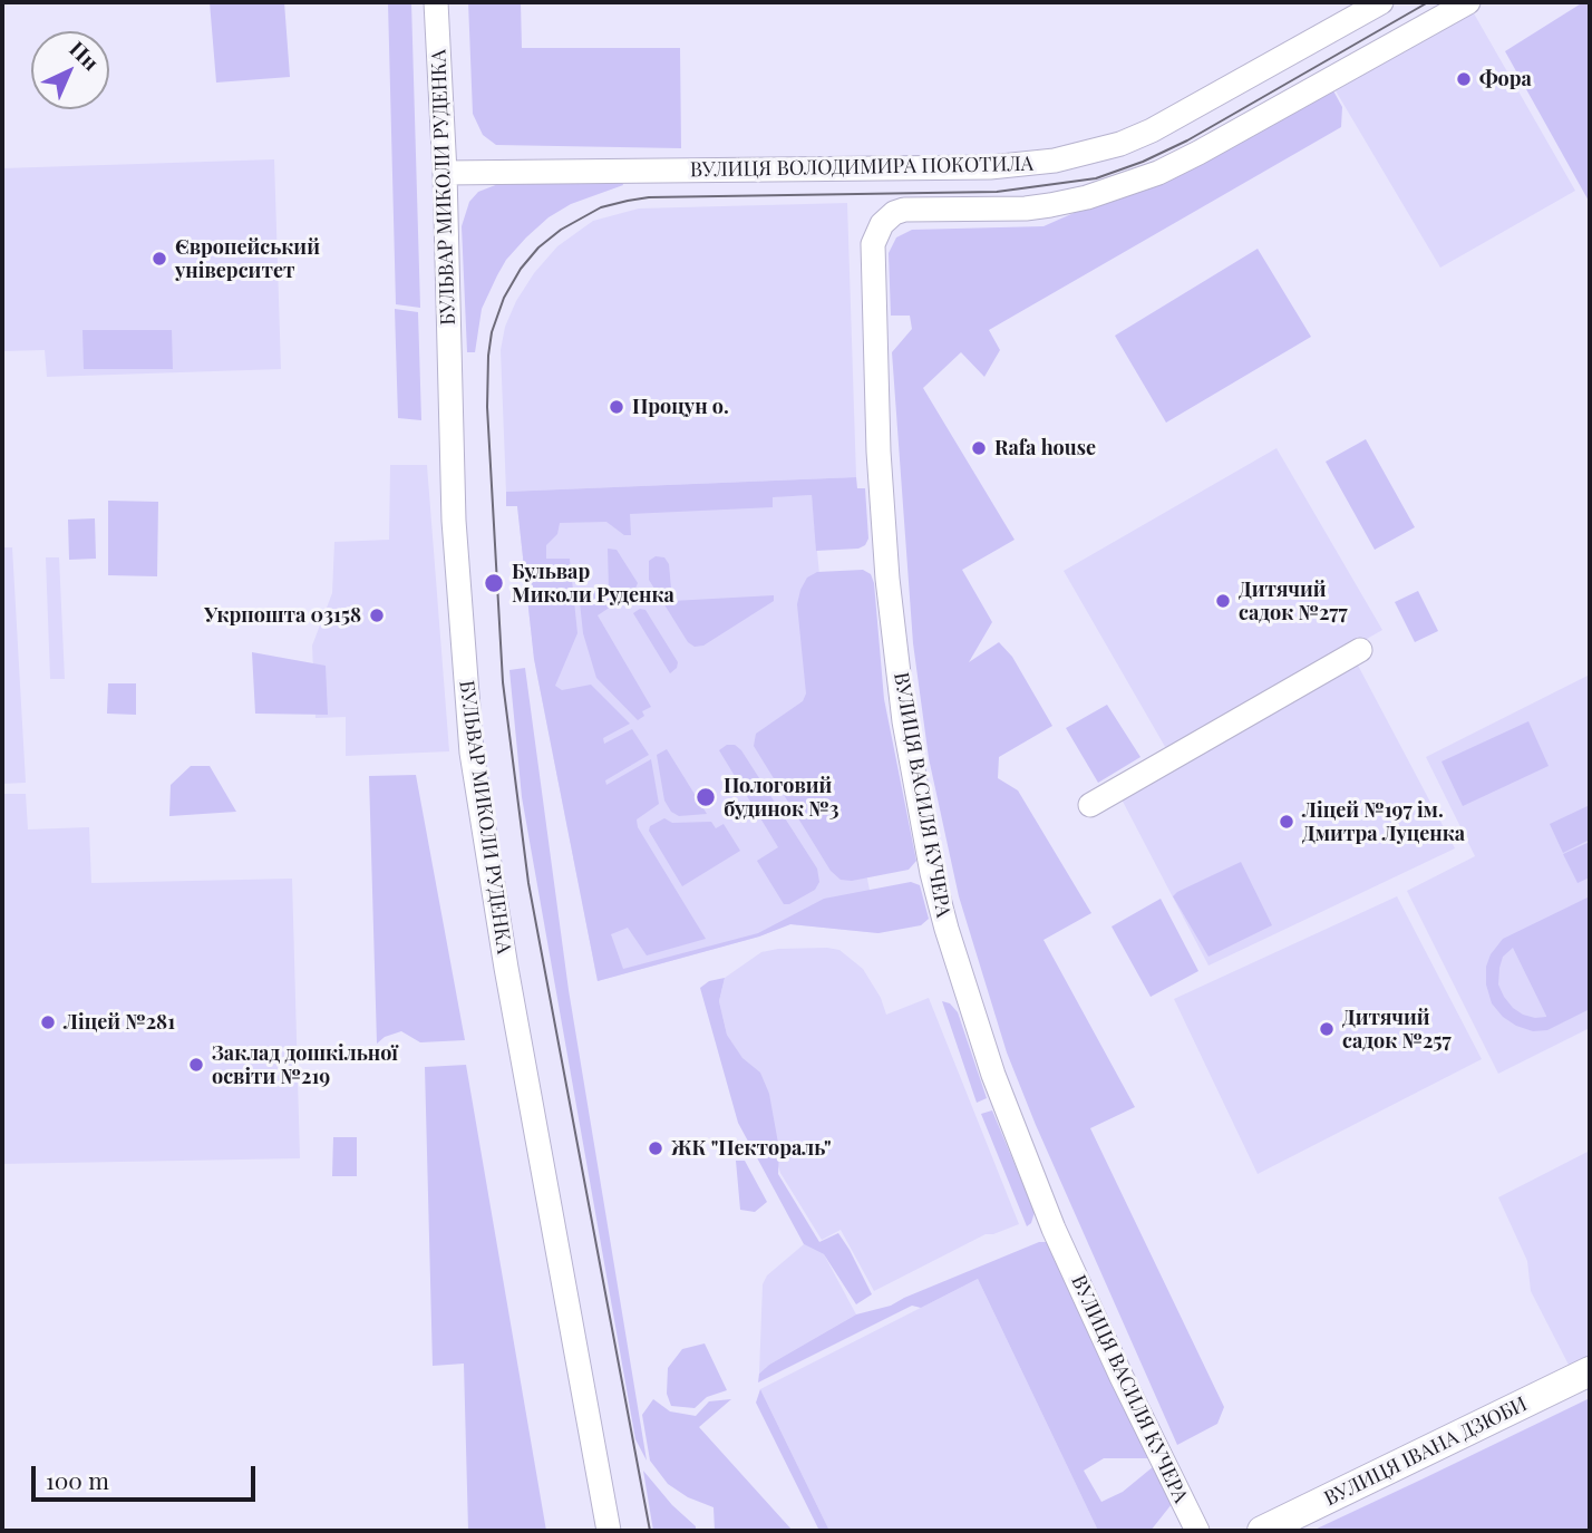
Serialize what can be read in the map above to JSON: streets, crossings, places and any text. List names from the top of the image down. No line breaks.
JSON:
{"streets":{"main road":["ВУЛИЦЯ ІВАНА ДЗЮБИ"],"street":["ВУЛИЦЯ ВОЛОДИМИРА ПОКОТИЛА","БУЛЬВАР МИКОЛИ РУДЕНКА","ВУЛИЦЯ ВАСИЛЯ КУЧЕРА"]},"crossings":[["ВУЛИЦЯ ВОЛОДИМИРА ПОКОТИЛА","БУЛЬВАР МИКОЛИ РУДЕНКА"]],"places":["Фора","Європейський університет","Процун о.","Rafa house","Бульвар Миколи Руденка","Дитячий садок №277","Укрпошта 03158","Пологовий будинок №3","Ліцей №197 ім. Дмитра Луценка","Ліцей №281","Дитячий садок №257","Заклад дошкільної освіти №219","ЖК \"Пектораль\""],"scale_bar":"100 m","north":"top right"}
